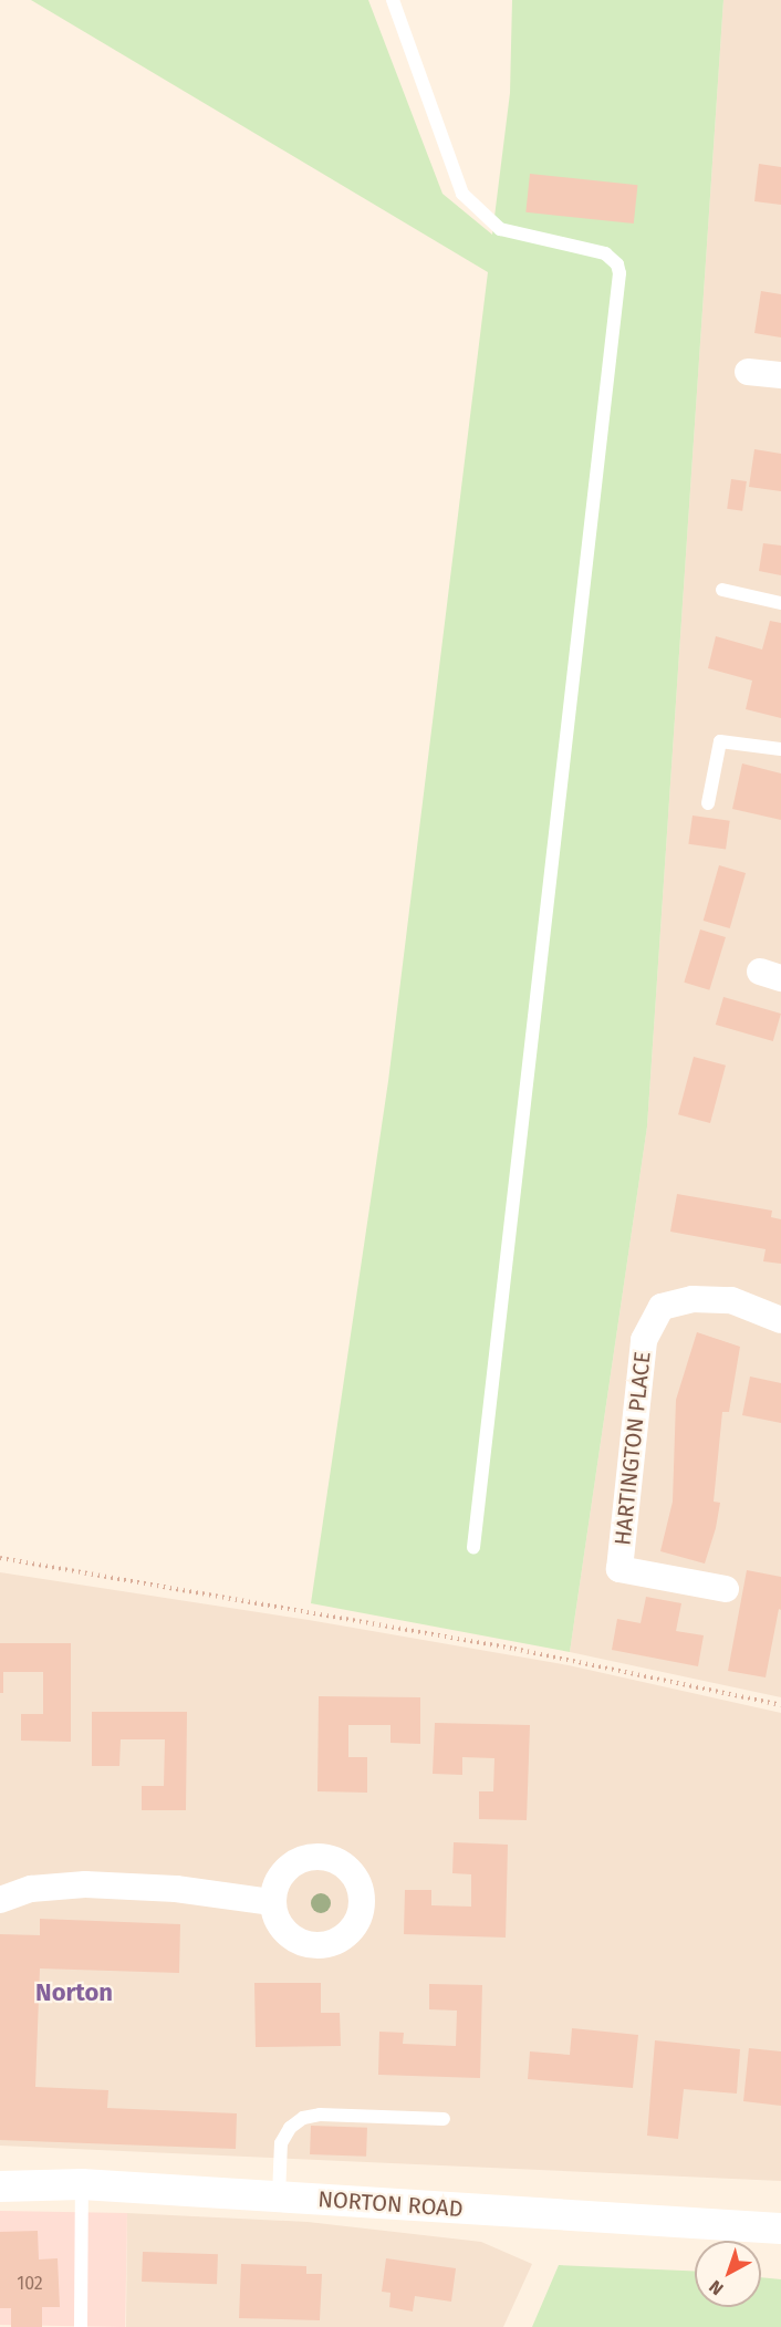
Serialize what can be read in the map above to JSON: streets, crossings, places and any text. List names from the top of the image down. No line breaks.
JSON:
{"streets":{"street":["HARTINGTON PLACE","NORTON ROAD"]},"districts":["Norton"],"house_numbers":["102"],"north":"bottom left"}
